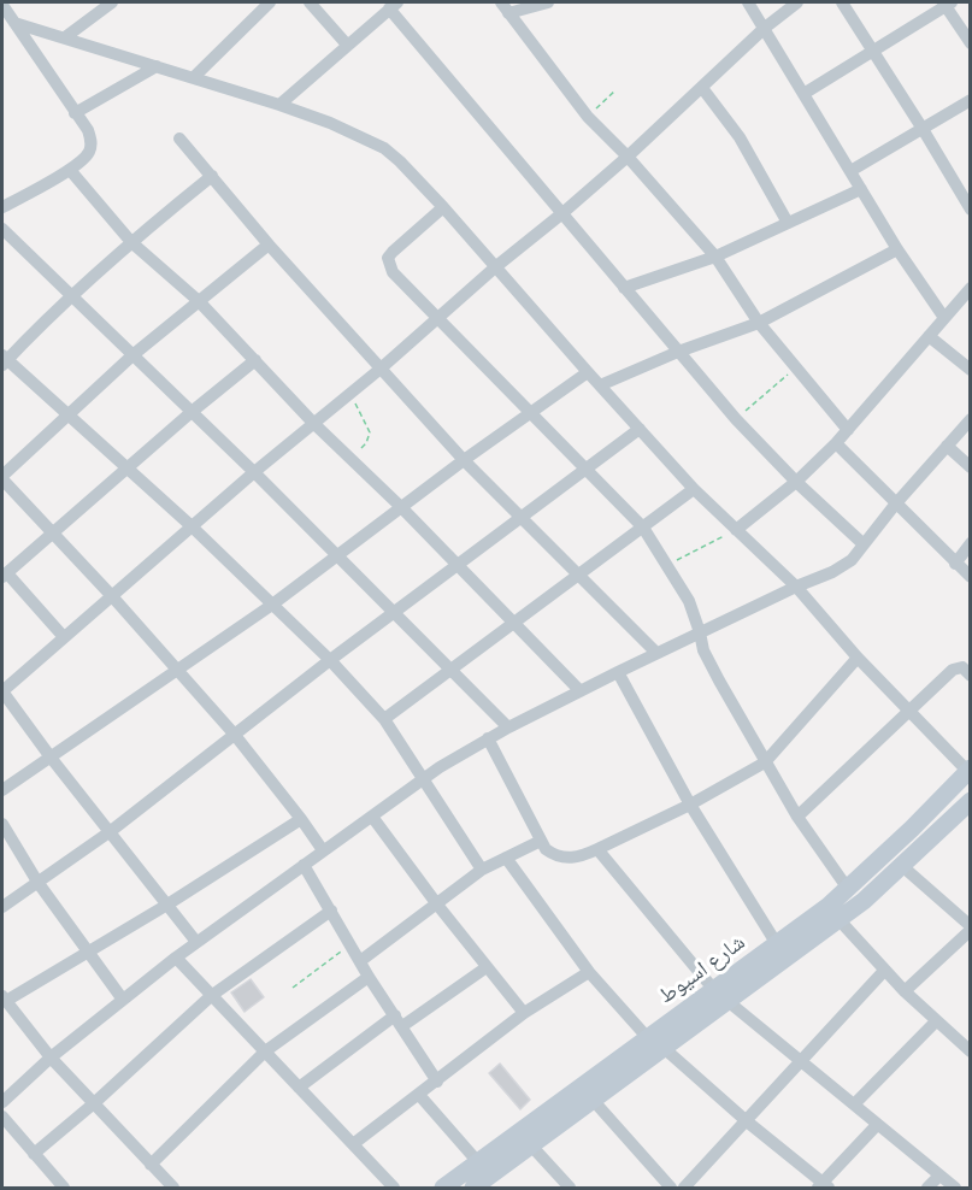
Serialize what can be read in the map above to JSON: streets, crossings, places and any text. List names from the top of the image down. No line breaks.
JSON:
{"streets":{"street":["شارع اسيوط"]}}
